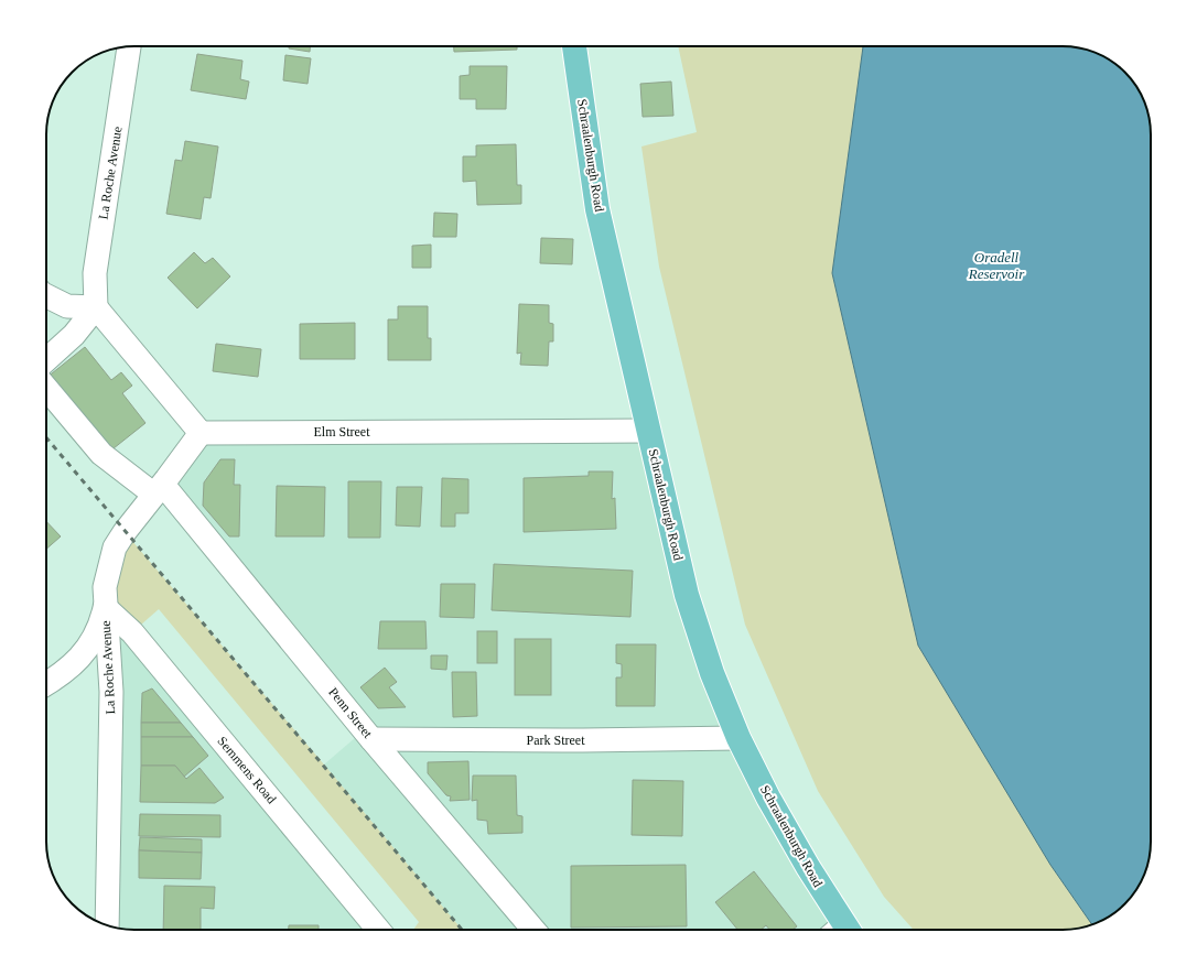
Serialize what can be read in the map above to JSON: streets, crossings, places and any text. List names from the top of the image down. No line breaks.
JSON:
{"streets":{"main road":["Schraalenburgh Road"],"street":["La Roche Avenue","Elm Street","Penn Street","Park Street","Semmens Road"]},"crossings":[["Schraalenburgh Road","Elm Street"],["Schraalenburgh Road","Park Street"],["La Roche Avenue","Elm Street"],["La Roche Avenue","Penn Street"],["La Roche Avenue","Semmens Road"],["Penn Street","Park Street"]],"water":["Oradell Reservoir"]}
